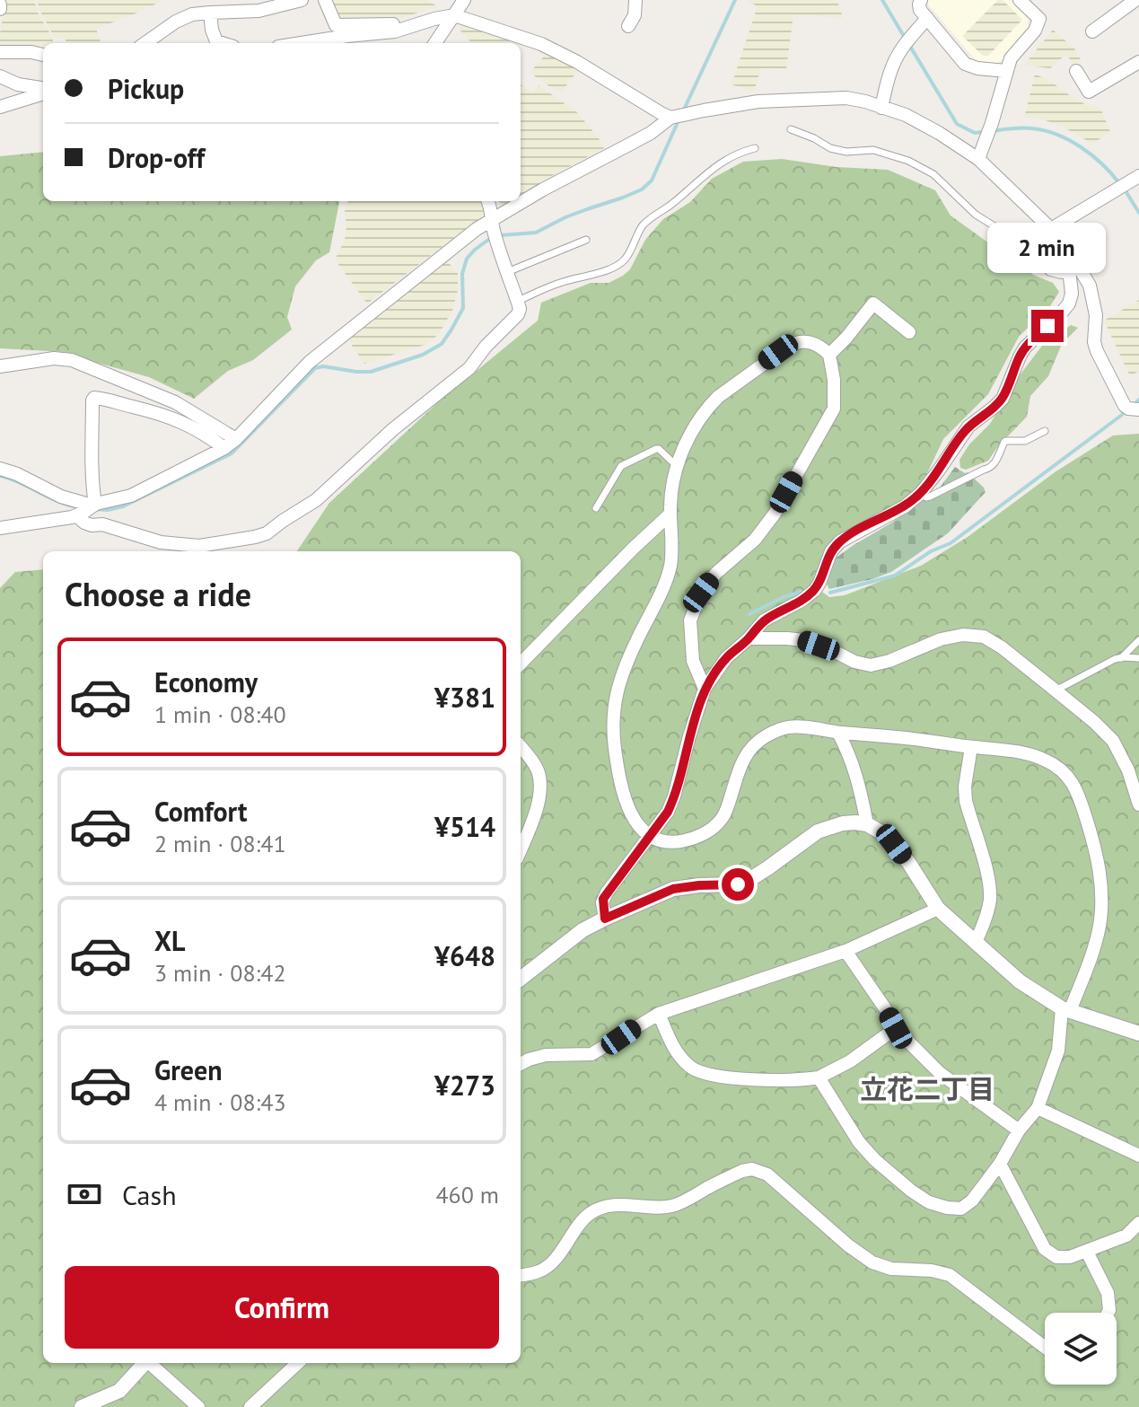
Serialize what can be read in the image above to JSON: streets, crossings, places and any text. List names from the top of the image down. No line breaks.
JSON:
{"districts":["立花二丁目"],"page":{"banner":["Pickup","Drop-off"],"bubble":"2 min","heading":"Choose a ride","list":[{"name":"Economy","note":"1 min · 08:40","value":"¥381"},{"name":"Comfort","note":"2 min · 08:41","value":"¥514"},{"name":"XL","note":"3 min · 08:42","value":"¥648"},{"name":"Green","note":"4 min · 08:43","value":"¥273"}],"pay":["Cash","460 m"],"buttons":"Confirm"}}
